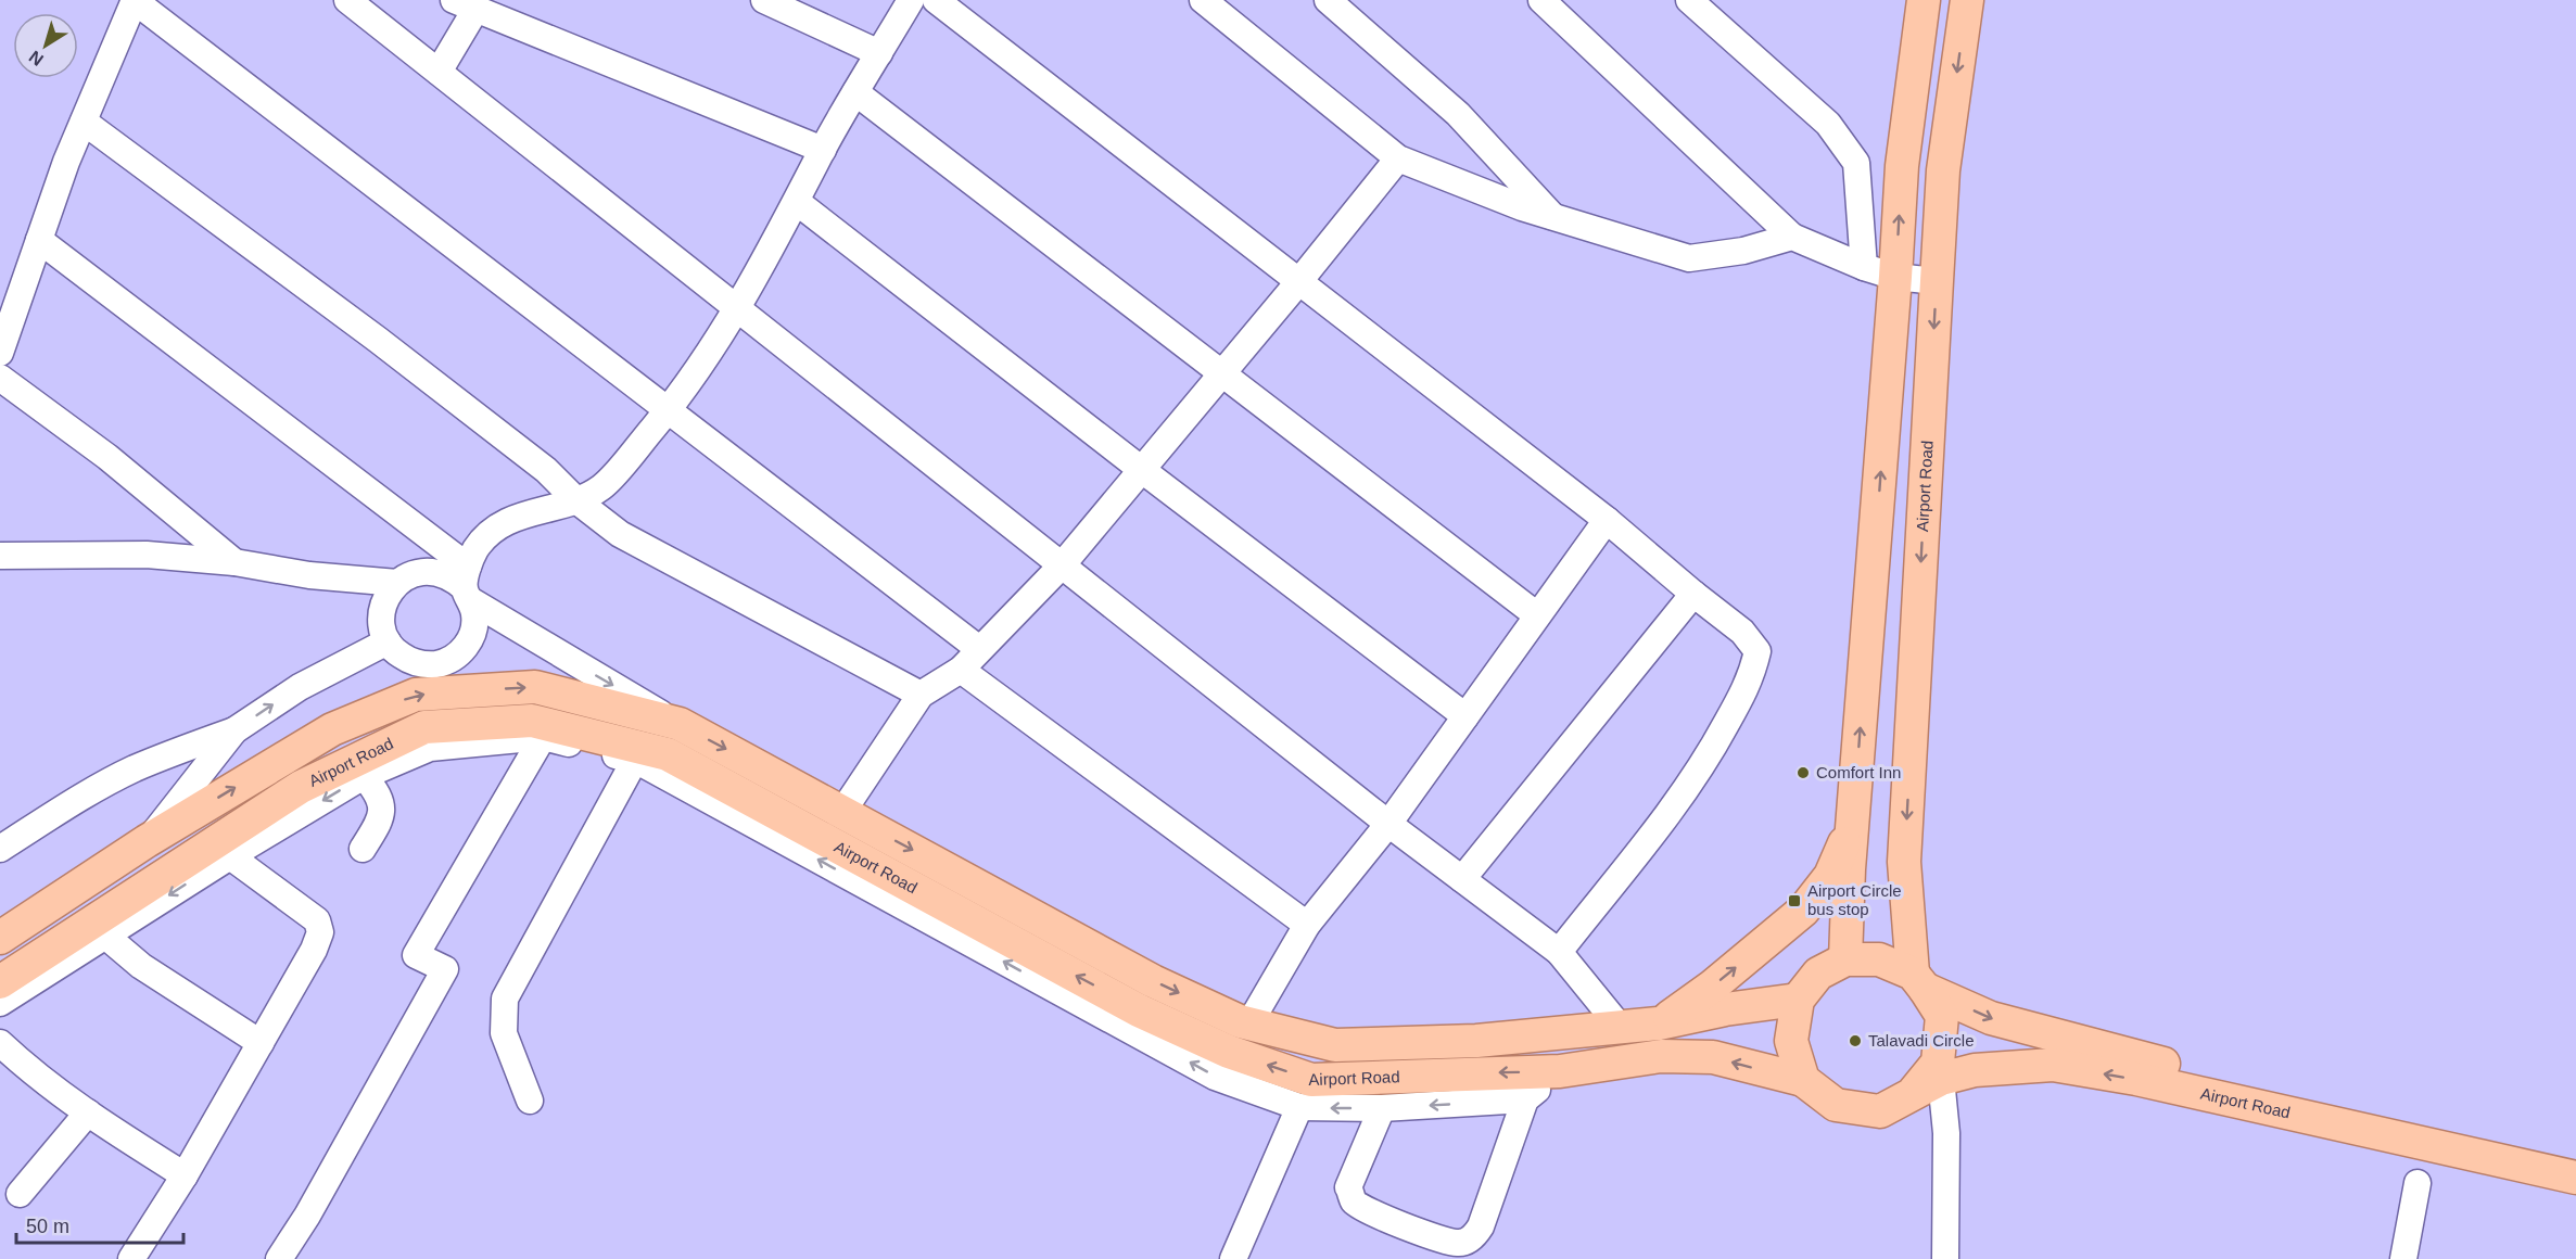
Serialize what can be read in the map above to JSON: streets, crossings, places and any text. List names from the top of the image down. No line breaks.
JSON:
{"streets":{"main road":["Airport Road"]},"places":{"other":["Comfort Inn","Talavadi Circle"],"transit":["Airport Circle bus stop"]},"scale_bar":"50 m","north":"bottom left"}
